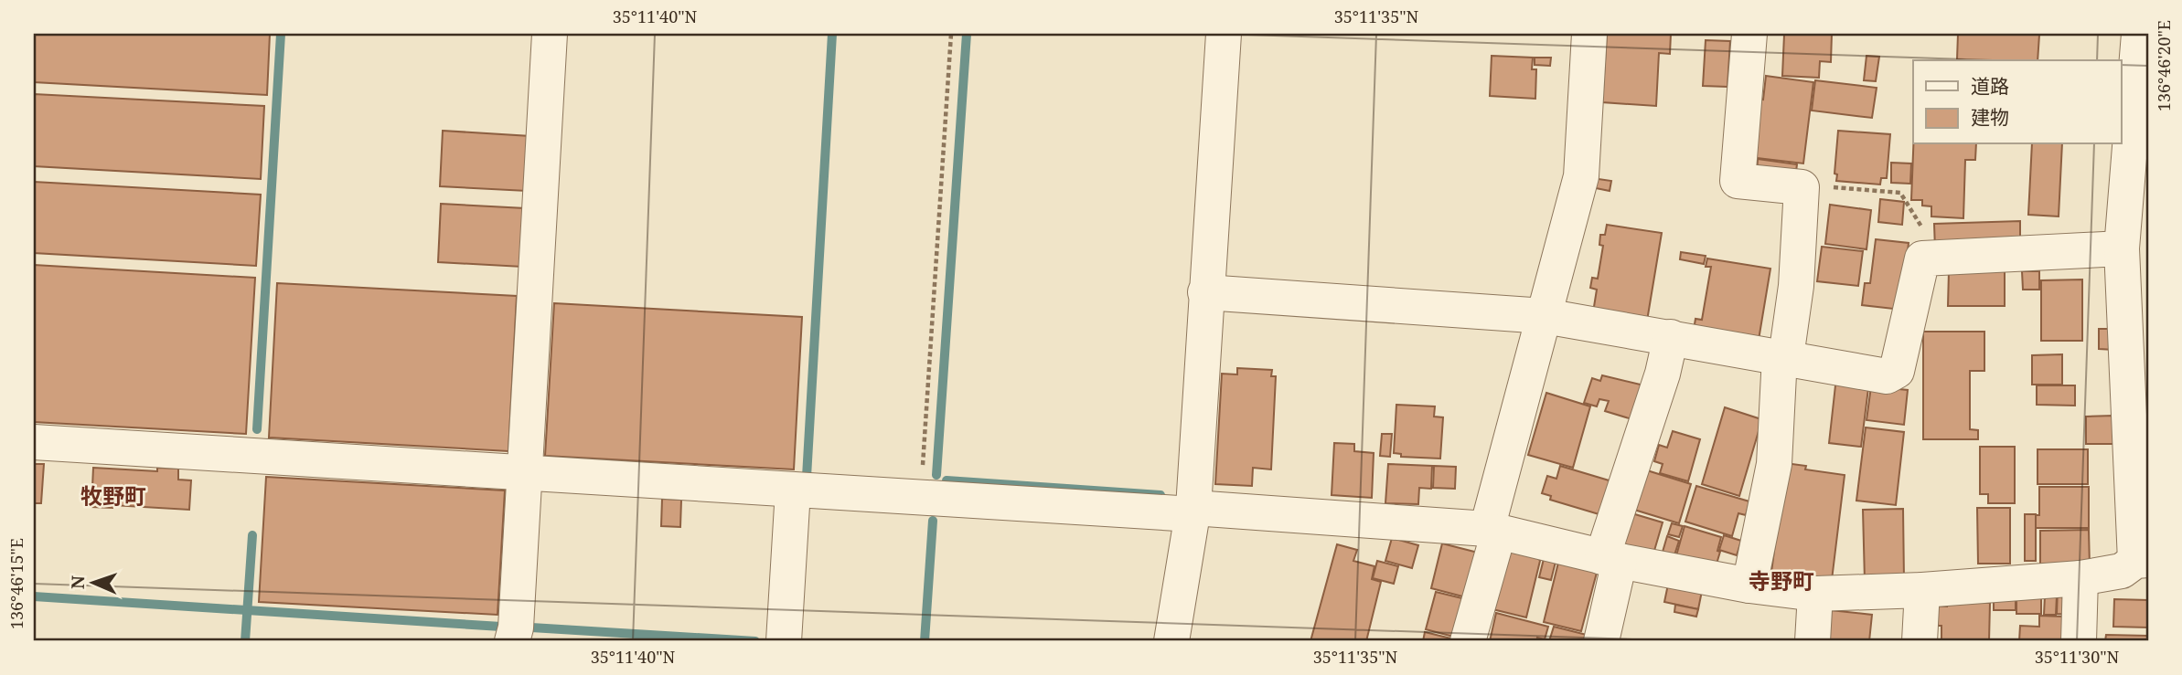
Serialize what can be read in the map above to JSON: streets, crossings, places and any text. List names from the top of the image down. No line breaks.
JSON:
{"districts":["牧野町","寺野町"],"legend":["道路","建物"],"north":"left","coordinates":["35°11'40\"N","35°11'35\"N","136°46'20\"E","136°46'15\"E","35°11'30\"N"]}
